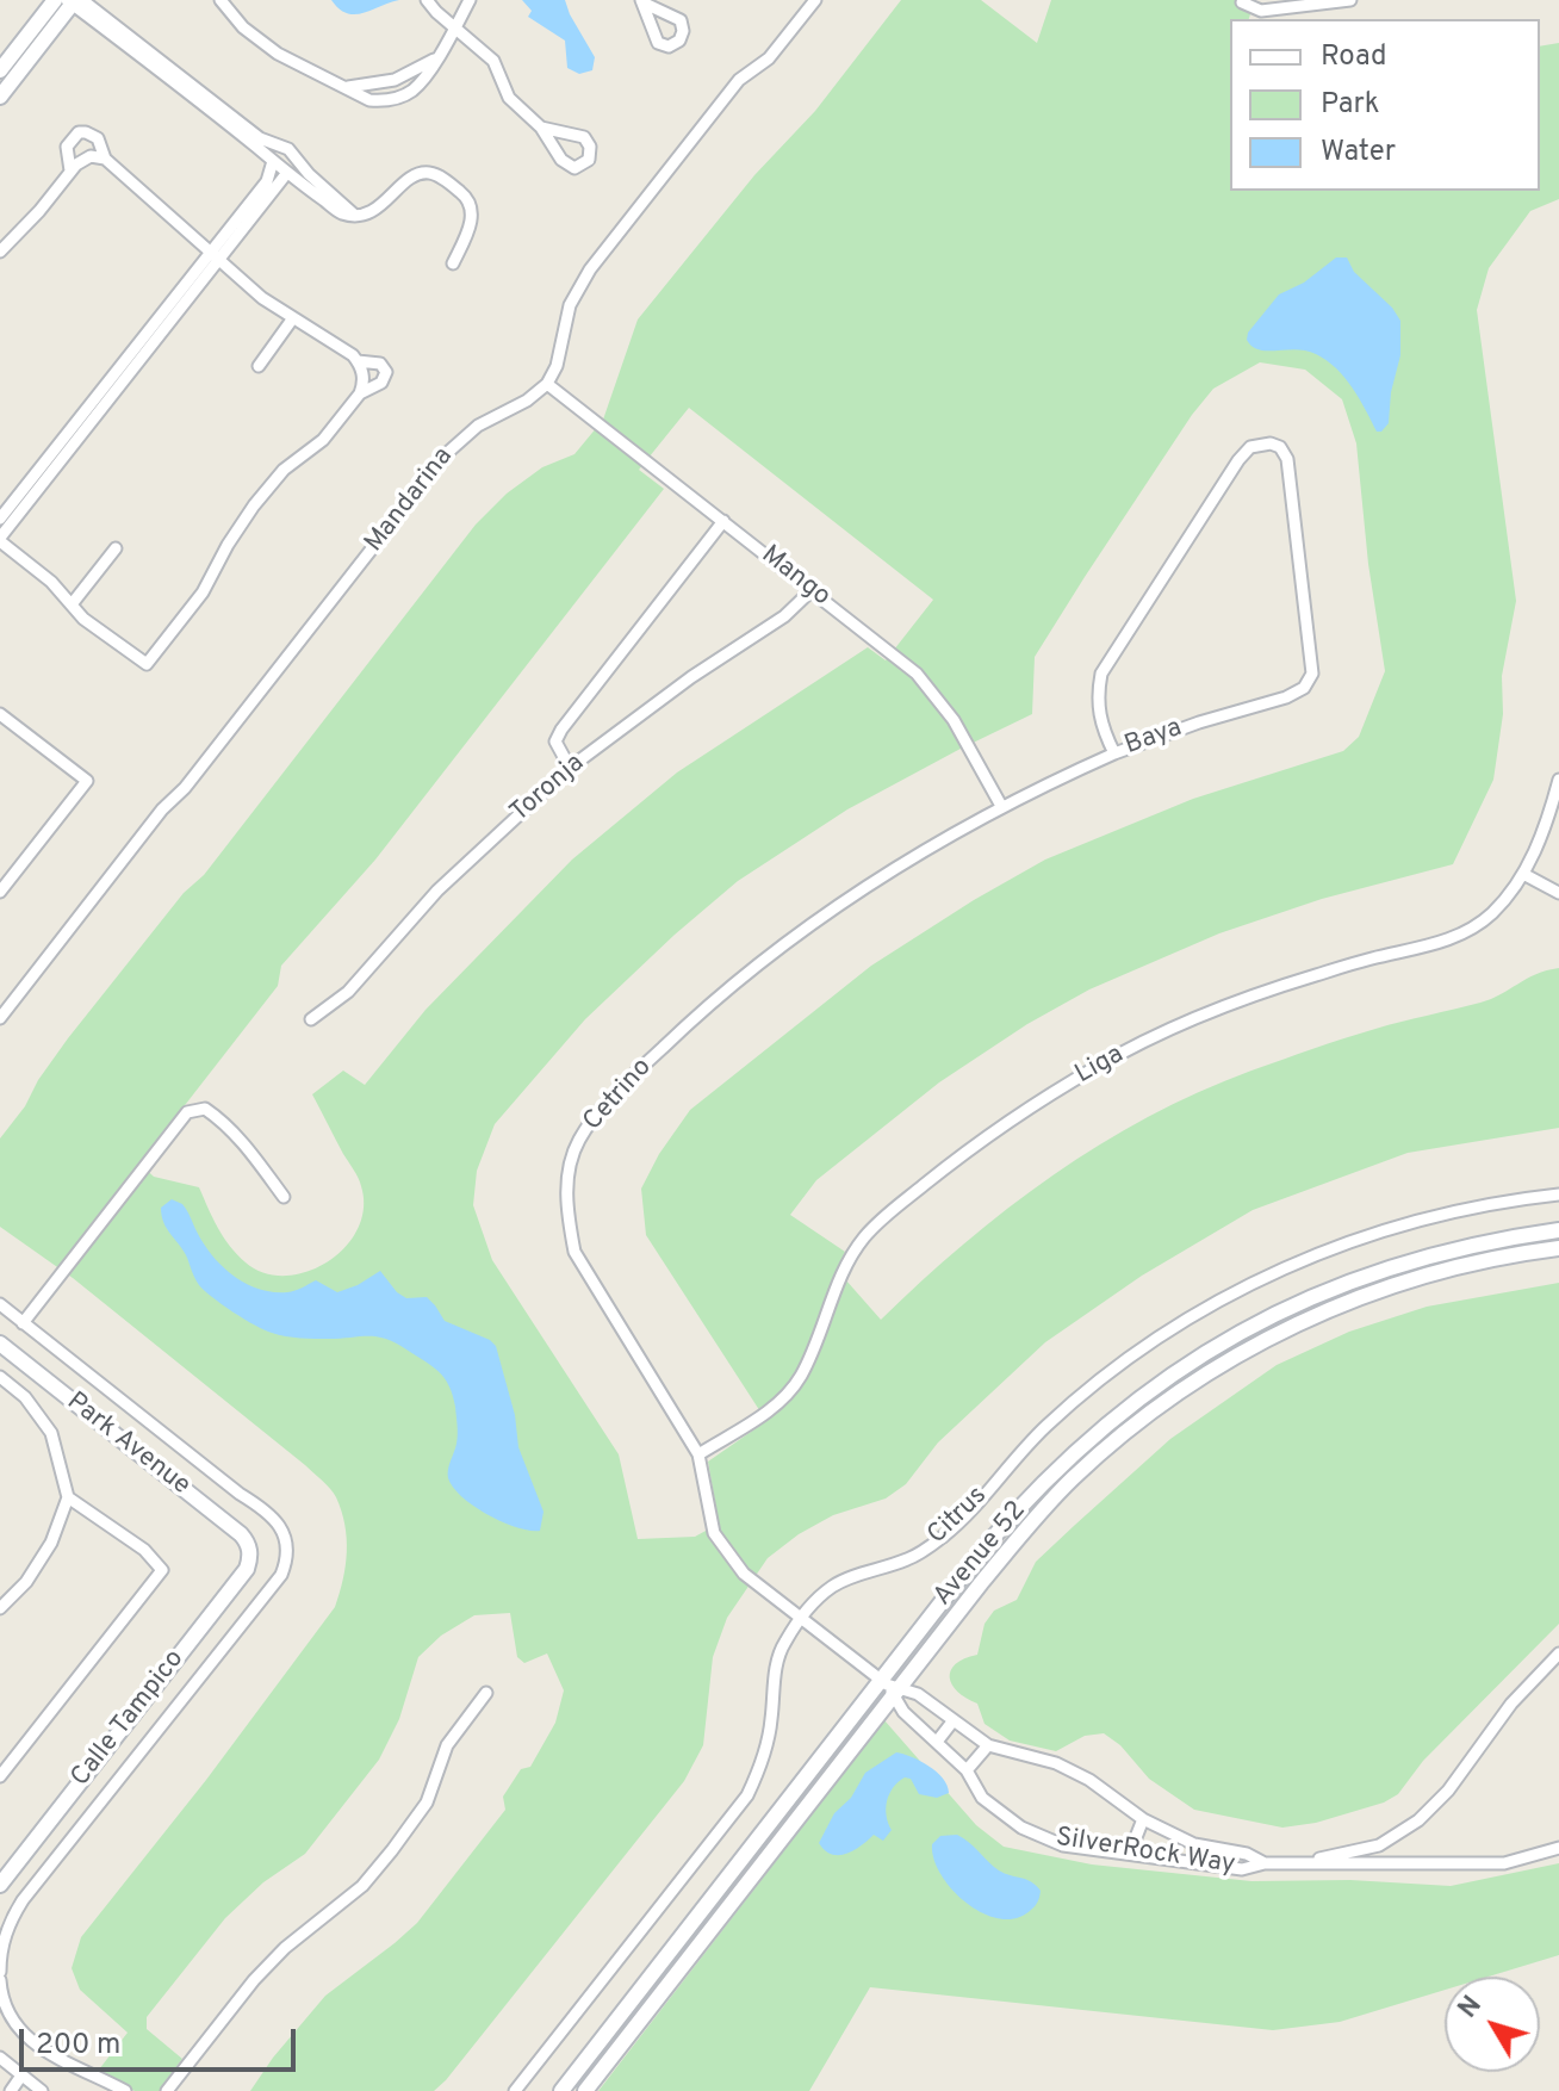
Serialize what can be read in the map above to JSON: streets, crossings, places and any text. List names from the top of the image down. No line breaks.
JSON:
{"streets":{"main road":["Park Avenue","Avenue 52","Calle Tampico"],"street":["Mandarina","Mango","Baya","Toronja","Liga","Cetrino","Citrus","SilverRock Way"]},"crossings":[["Mandarina","Mango"],["Mango","Toronja"],["Mango","Cetrino"],["Baya","Cetrino"],["Liga","Cetrino"],["Cetrino","Citrus"],["Cetrino","Avenue 52"],["Cetrino","SilverRock Way"],["Park Avenue","Calle Tampico"],["Avenue 52","SilverRock Way"]],"legend":["Road","Park","Water"],"scale_bar":"200 m","north":"top left"}
